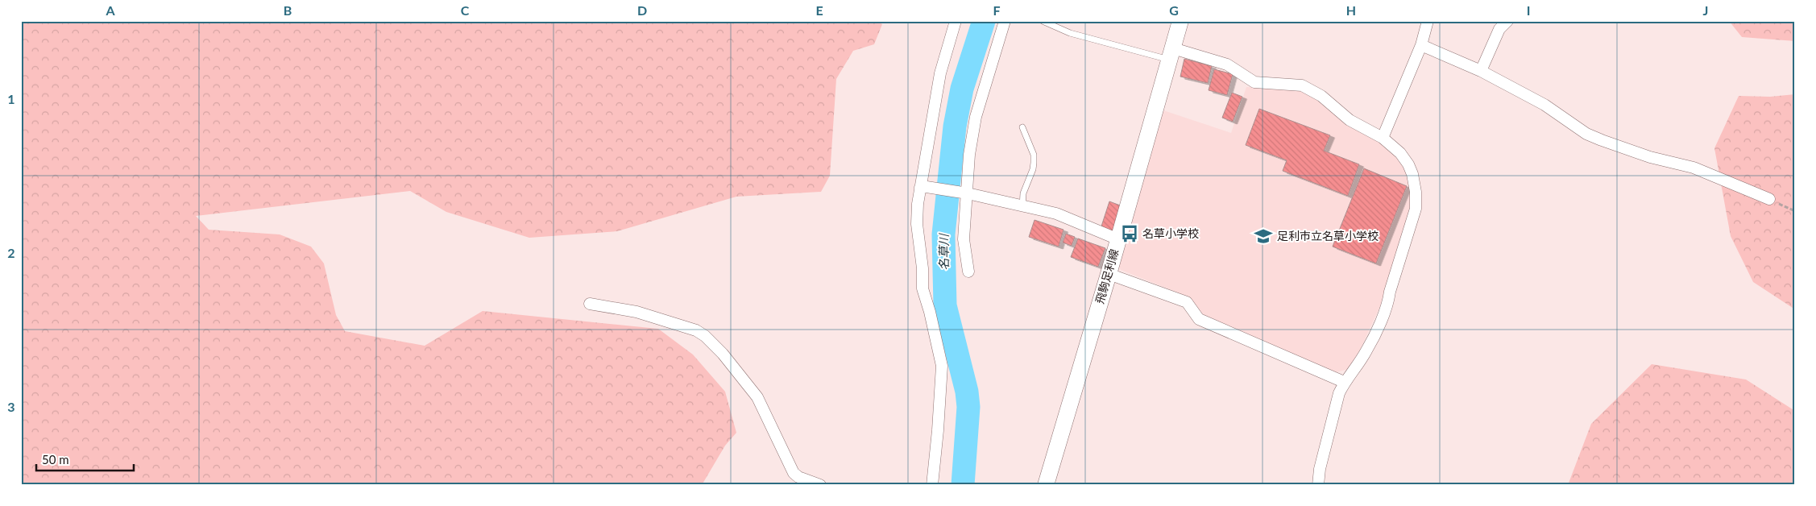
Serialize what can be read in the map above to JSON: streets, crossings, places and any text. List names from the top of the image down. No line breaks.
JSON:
{"streets":{"main road":["飛駒足利線"]},"water":["名草川"],"places":{"bus stop":["名草小学校"],"school or university":["足利市立名草小学校"]},"scale_bar":"50 m","grid":{"columns":["A","B","C","D","E","F","G","H","I","J"],"rows":["1","2","3"]}}
